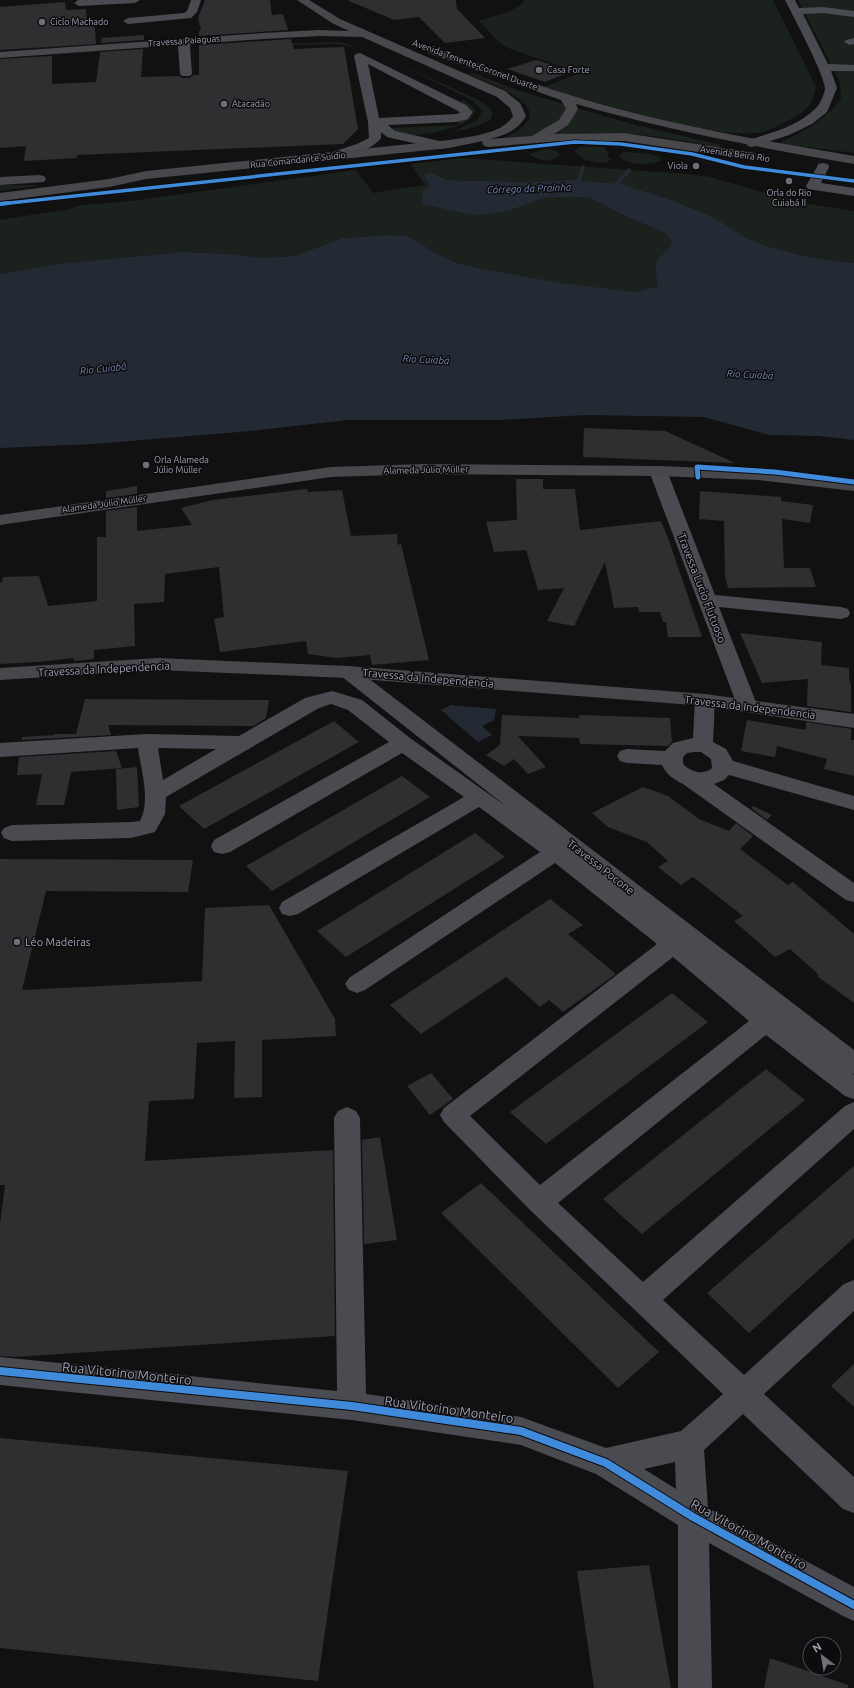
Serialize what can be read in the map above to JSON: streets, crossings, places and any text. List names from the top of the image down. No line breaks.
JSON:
{"streets":{"main road":["Travessa Paiaguas","Avenida Tenente-Coronel Duarte","Avenida Beira Rio","Rua Comandante Suídio","Alameda Júlio Müller","Travessa da Independencia"],"street":["Travessa Lucio Flutuoso","Travessa Pocone","Rua Vitorino Monteiro"]},"crossings":[["Travessa Paiaguas","Avenida Tenente-Coronel Duarte"],["Avenida Tenente-Coronel Duarte","Avenida Beira Rio"],["Avenida Tenente-Coronel Duarte","Rua Comandante Suídio"],["Avenida Beira Rio","Rua Comandante Suídio"],["Alameda Júlio Müller","Travessa Lucio Flutuoso"],["Travessa Lucio Flutuoso","Travessa da Independencia"],["Travessa da Independencia","Travessa Pocone"]],"water":["Córrego da Prainha","Rio Cuiabá"],"places":["Ciclo Machado","Casa Forte","Atacadão","Viola","Orla do Rio Cuiabá II","Orla Alameda Júlio Müller","Léo Madeiras"],"north":"top left"}
